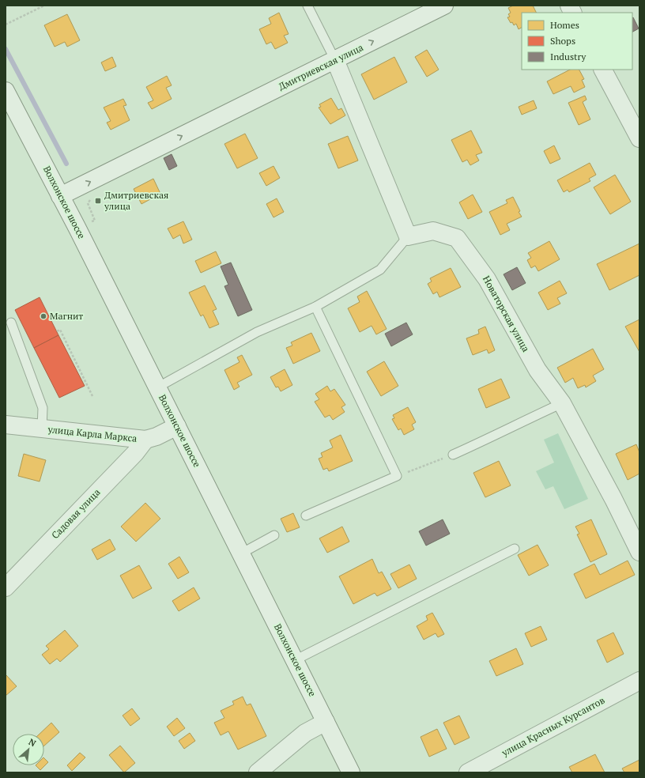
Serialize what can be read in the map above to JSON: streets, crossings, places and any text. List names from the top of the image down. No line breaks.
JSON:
{"streets":{"street":["Дмитриевская улица","Волхонское шоссе","Новаторская улица","улица Карла Маркса","Садовая улица","улица Красных Курсантов"]},"crossings":[["Дмитриевская улица","Волхонское шоссе"],["Волхонское шоссе","улица Карла Маркса"],["улица Карла Маркса","Садовая улица"]],"one_way":["Дмитриевская улица"],"places":{"transit":["Дмитриевская улица"],"other":["Магнит"]},"legend":["Homes","Shops","Industry"],"north":"top right"}
